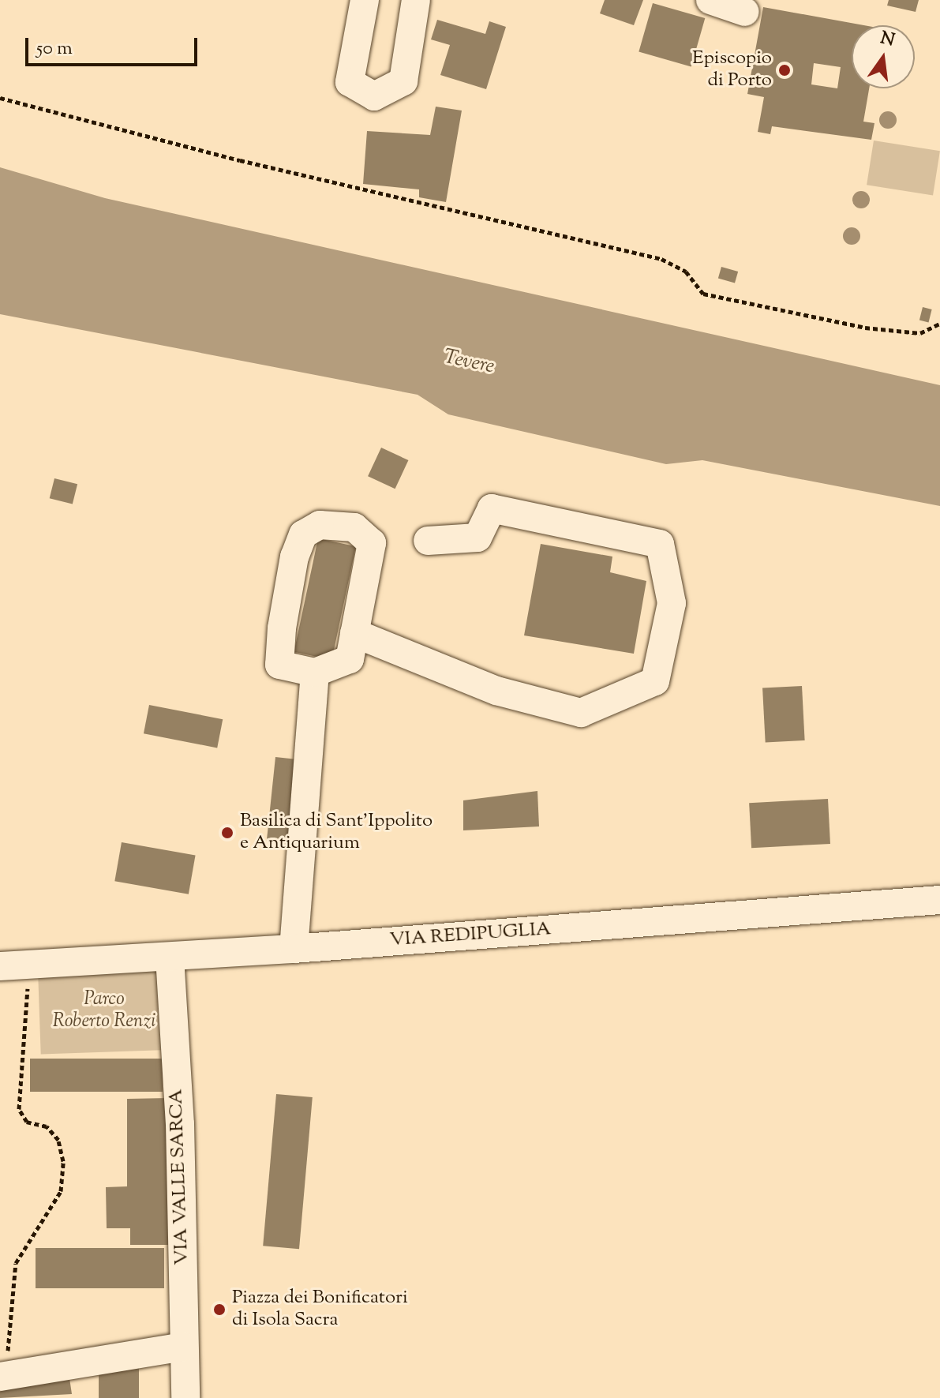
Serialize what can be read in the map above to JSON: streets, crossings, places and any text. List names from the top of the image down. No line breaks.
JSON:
{"streets":{"street":["VIA REDIPUGLIA","VIA VALLE SARCA"]},"crossings":[["VIA REDIPUGLIA","VIA VALLE SARCA"]],"water":["Tevere"],"parks":["Parco Roberto Renzi"],"places":["Episcopio di Porto","Basilica di Sant'Ippolito e Antiquarium","Piazza dei Bonificatori di Isola Sacra"],"scale_bar":"50 m","north":"top"}
